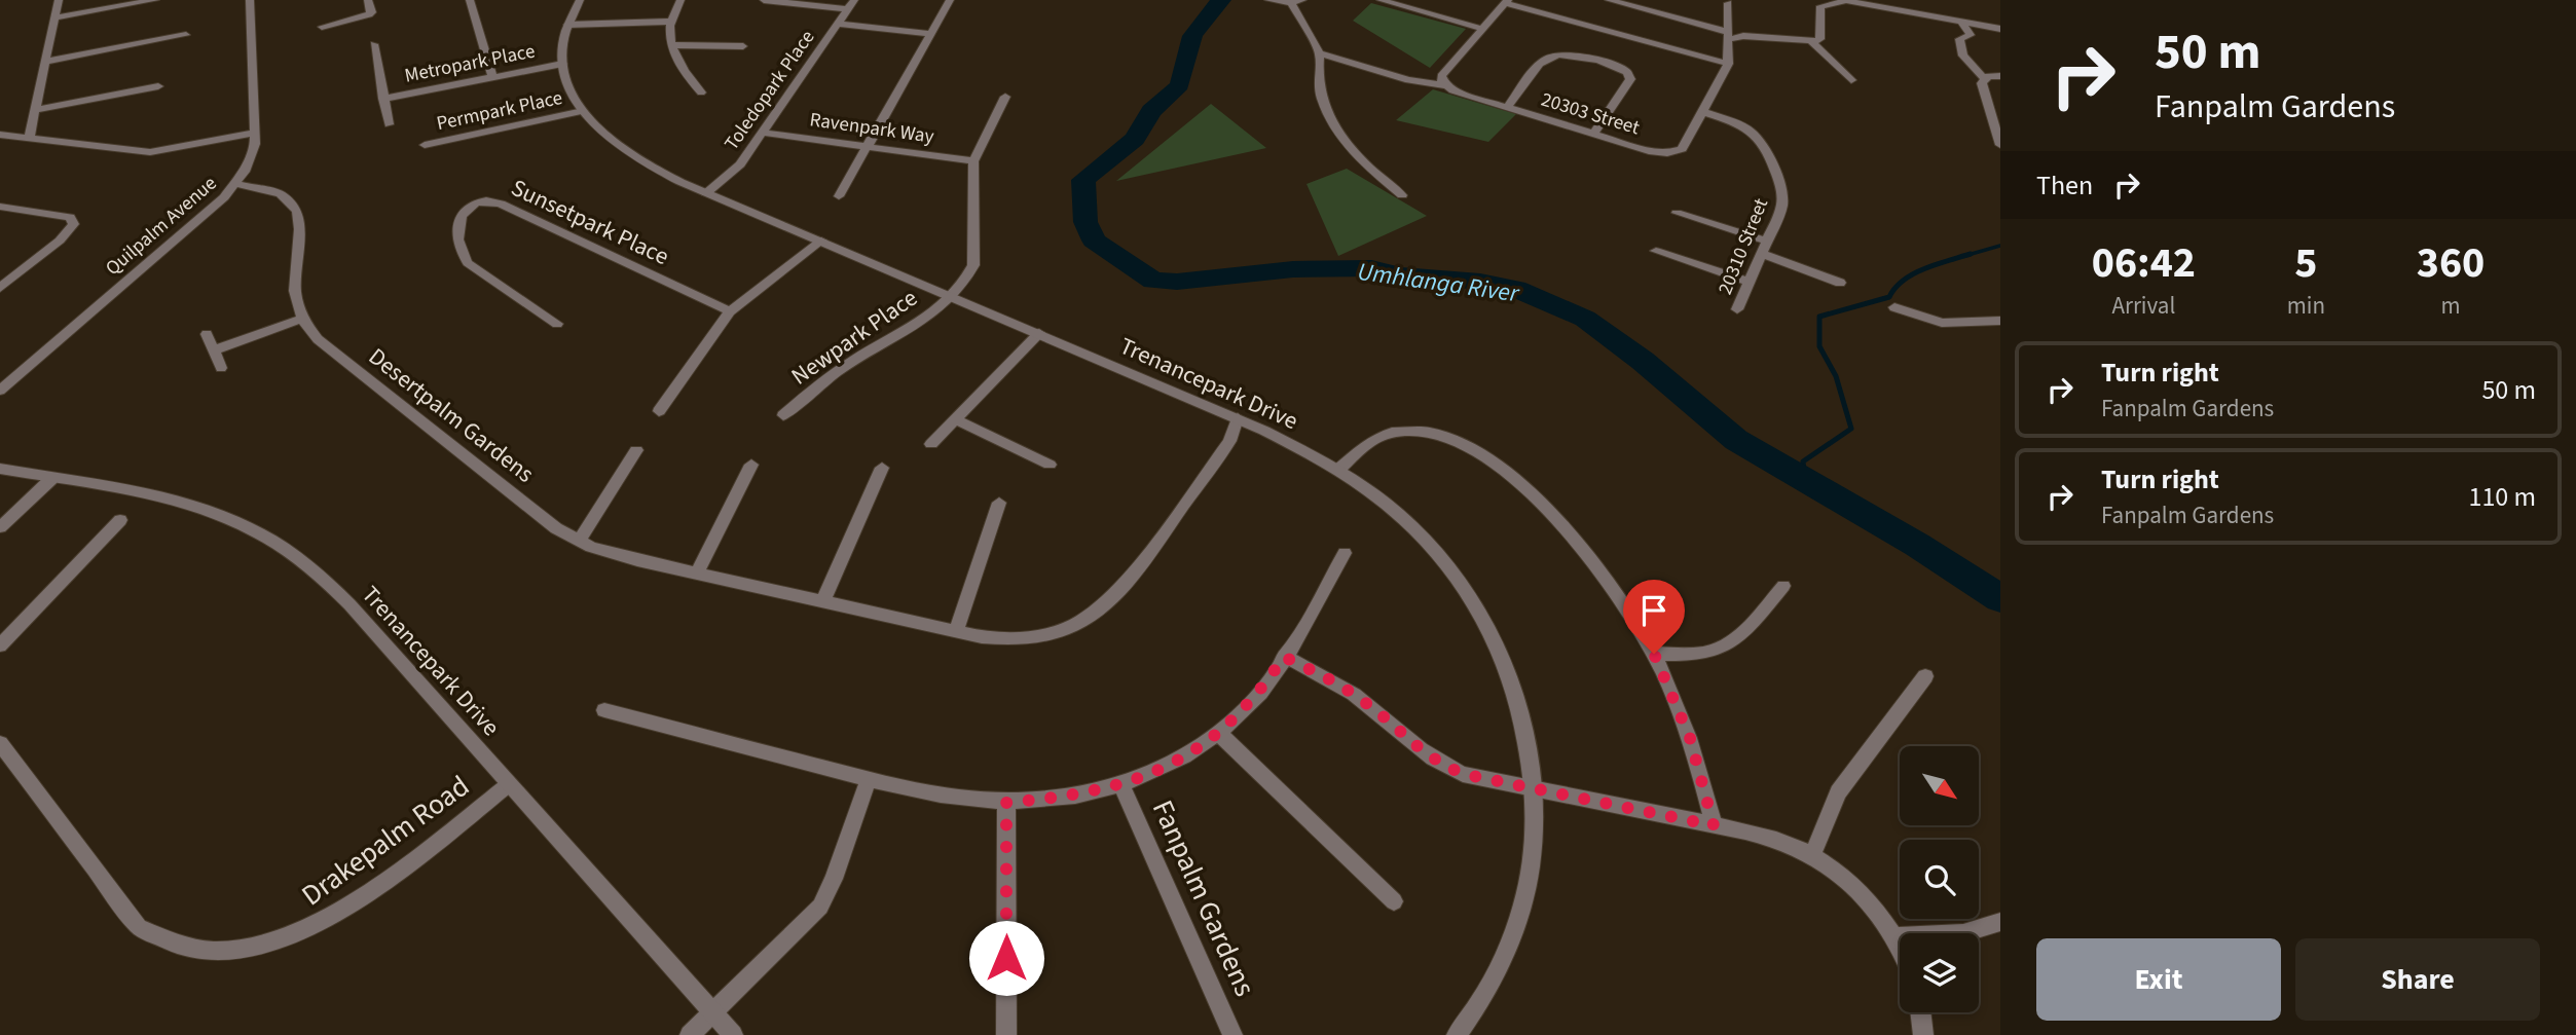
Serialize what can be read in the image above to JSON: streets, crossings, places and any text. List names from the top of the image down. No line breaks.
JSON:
{"streets":{"street":["Metropark Place","Toledopark Place","Permpark Place","20303 Street","Ravenpark Way","Sunsetpark Place","Quilpalm Avenue","20310 Street","Newpark Place","Trenancepark Drive","Desertpalm Gardens","Drakepalm Road","Fanpalm Gardens"]},"crossings":[["Metropark Place","Trenancepark Drive"],["Toledopark Place","Ravenpark Way"],["Toledopark Place","Trenancepark Drive"],["Permpark Place","Trenancepark Drive"],["20303 Street","20310 Street"],["Ravenpark Way","Newpark Place"],["Newpark Place","Trenancepark Drive"],["Trenancepark Drive","Desertpalm Gardens"],["Trenancepark Drive","Drakepalm Road"]],"water":["Umhlanga River"],"north":"bottom right","page":{"turn":["50 m","Fanpalm Gardens"],"then":"Then","eta":["06:42","Arrival","5","min","360","m"],"list":[{"name":"Turn right","note":"Fanpalm Gardens","value":"50 m"},{"name":"Turn right","note":"Fanpalm Gardens","value":"110 m"}],"buttons":["Exit","Share"]}}
